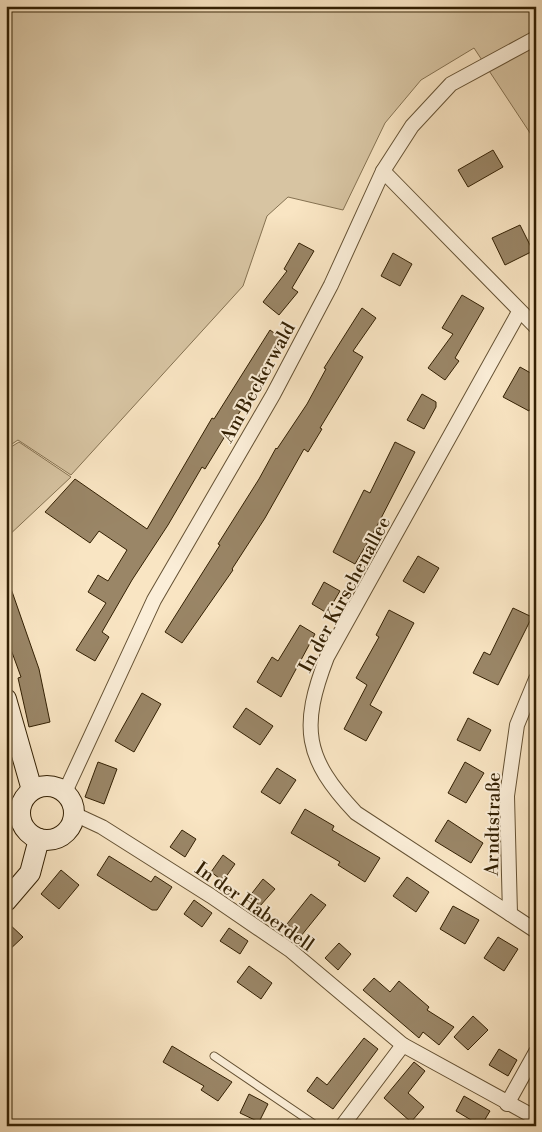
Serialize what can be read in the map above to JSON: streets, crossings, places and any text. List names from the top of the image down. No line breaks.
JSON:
{"streets":{"street":["Am Beckerwald","In der Kirschenallee","Arndtstraße","In der Haberdell"]},"crossings":[["Am Beckerwald","In der Haberdell"],["In der Kirschenallee","Arndtstraße"]]}
